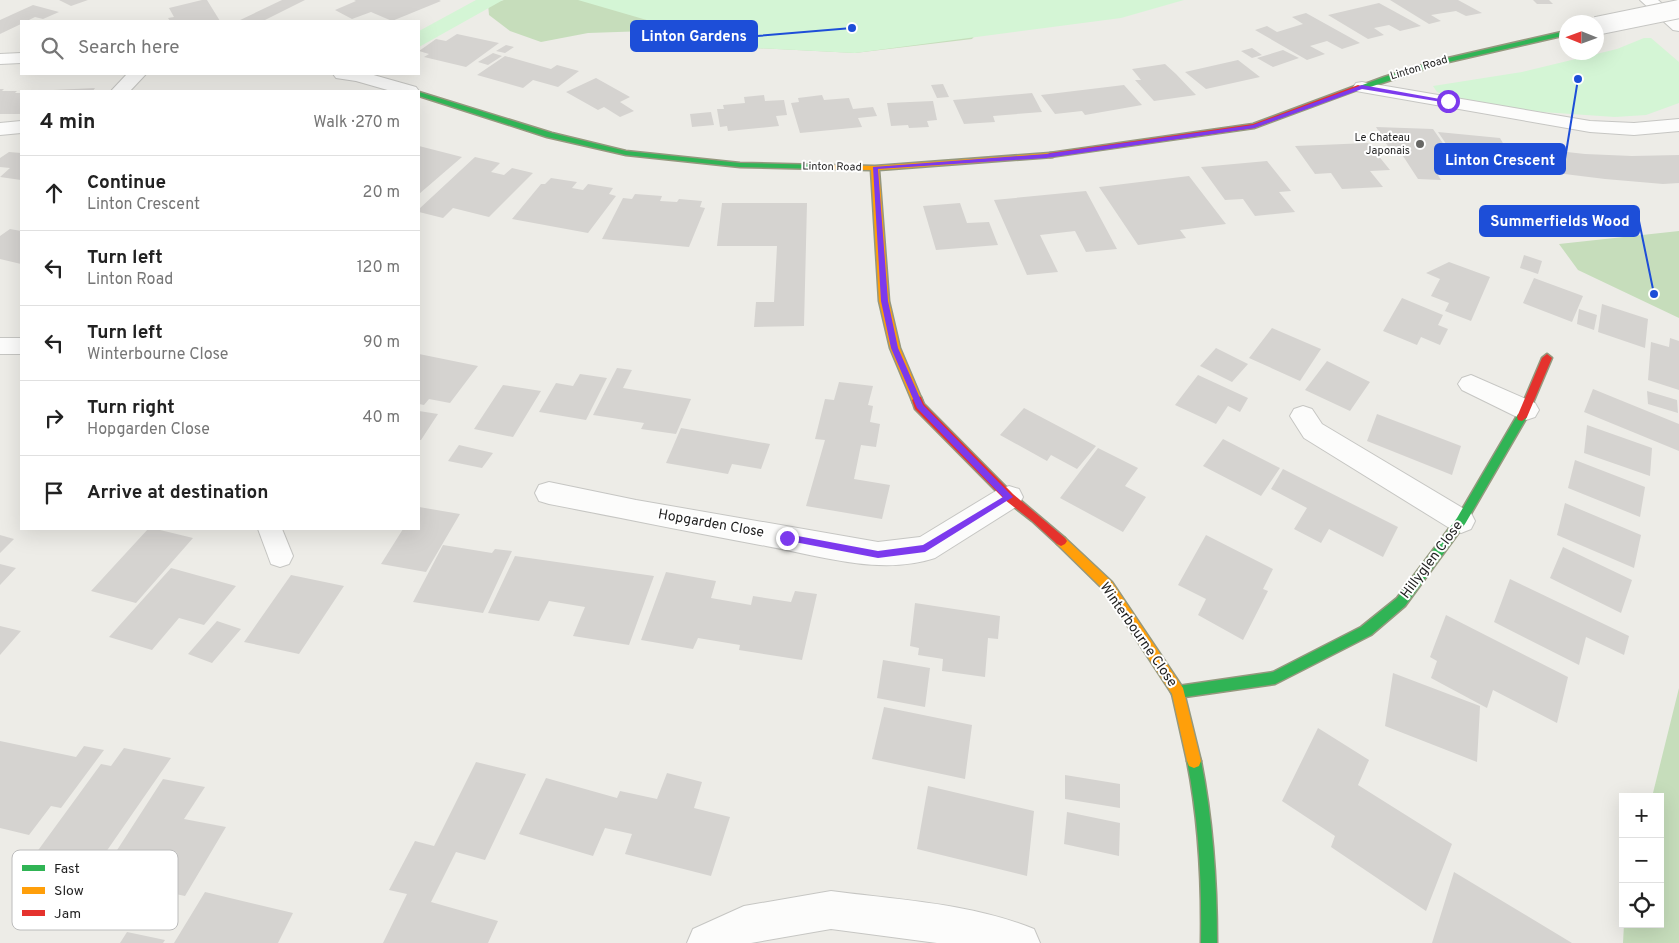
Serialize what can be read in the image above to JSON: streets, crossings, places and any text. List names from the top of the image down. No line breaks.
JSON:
{"streets":{"street":["Linton Road","Hopgarden Close","Hillyglen Close","Winterbourne Close"]},"crossings":[["Linton Road","Winterbourne Close"],["Hopgarden Close","Winterbourne Close"],["Hillyglen Close","Winterbourne Close"]],"places":["Linton Gardens","Linton Crescent","Le Chateau Japonais","Summerfields Wood"],"legend":["Fast","Slow","Jam"],"north":"left","page":{"search":"Search here","heading":["4 min","Walk · 270 m"],"list":[["Continue","Linton Crescent","20 m"],["Turn left","Linton Road","120 m"],["Turn left","Winterbourne Close","90 m"],["Turn right","Hopgarden Close","40 m"],"Arrive at destination"],"map_buttons":["+","−"]}}
